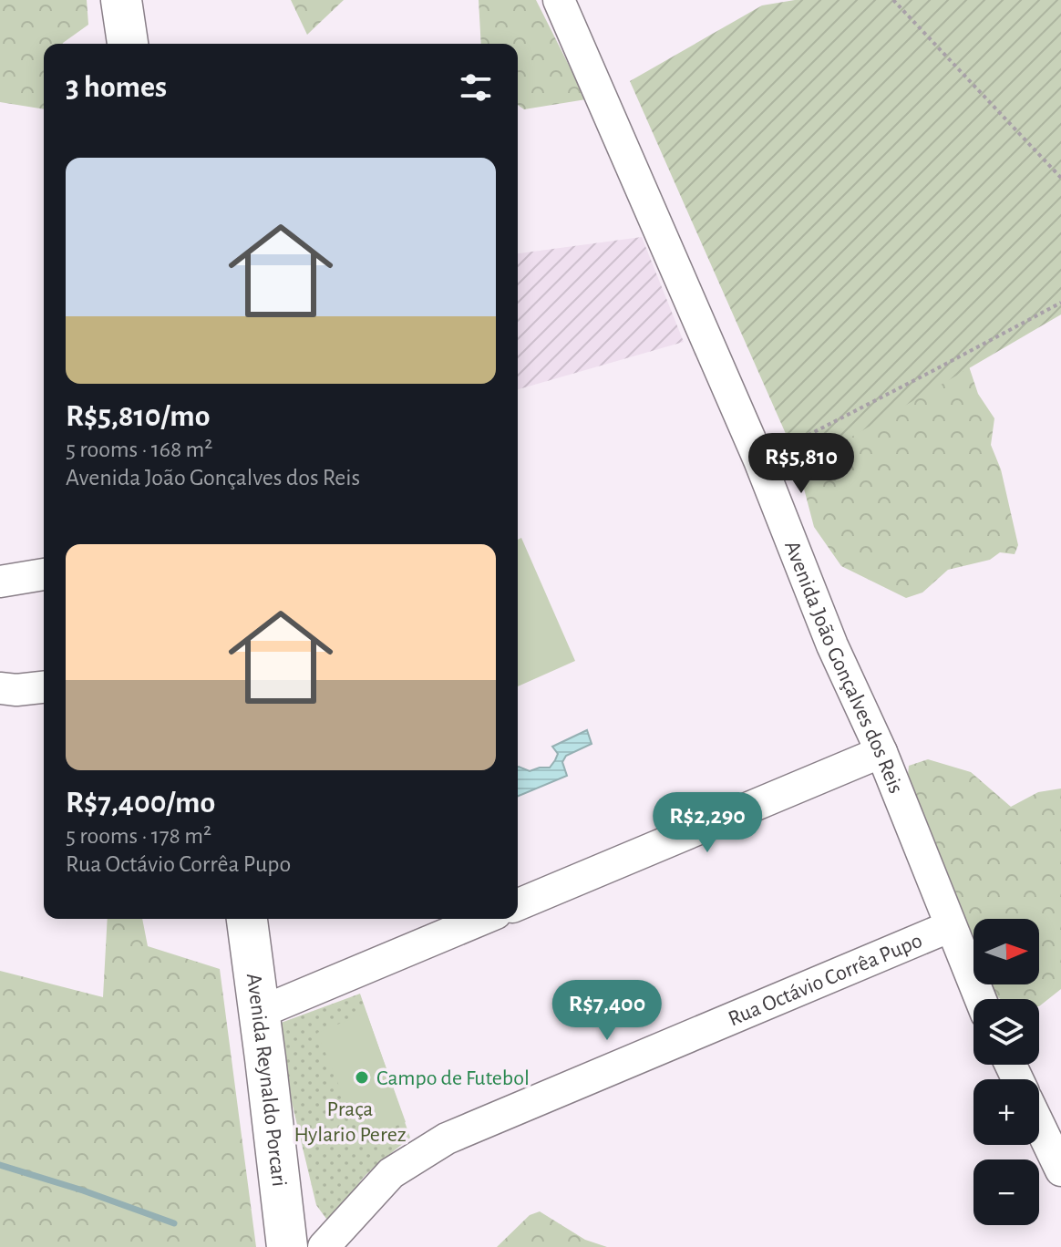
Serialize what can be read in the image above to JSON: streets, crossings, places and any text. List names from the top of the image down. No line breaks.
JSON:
{"streets":{"main road":["Avenida Reynaldo Porcari"],"street":["Avenida João Gonçalves dos Reis","Rua Octávio Corrêa Pupo"]},"crossings":[["Avenida João Gonçalves dos Reis","Rua Octávio Corrêa Pupo"]],"parks":["Praça Hylario Perez"],"places":["Campo de Futebol"],"north":"right","page":{"heading":"3 homes","list":[{"name":"R$5,810/mo","note":"5 rooms · 168 m² · Avenida João Gonçalves dos Reis"},{"name":"R$7,400/mo","note":"5 rooms · 178 m² · Rua Octávio Corrêa Pupo"}],"price":["R$5,810","R$2,290","R$7,400"],"map_buttons":["+","−"]}}
